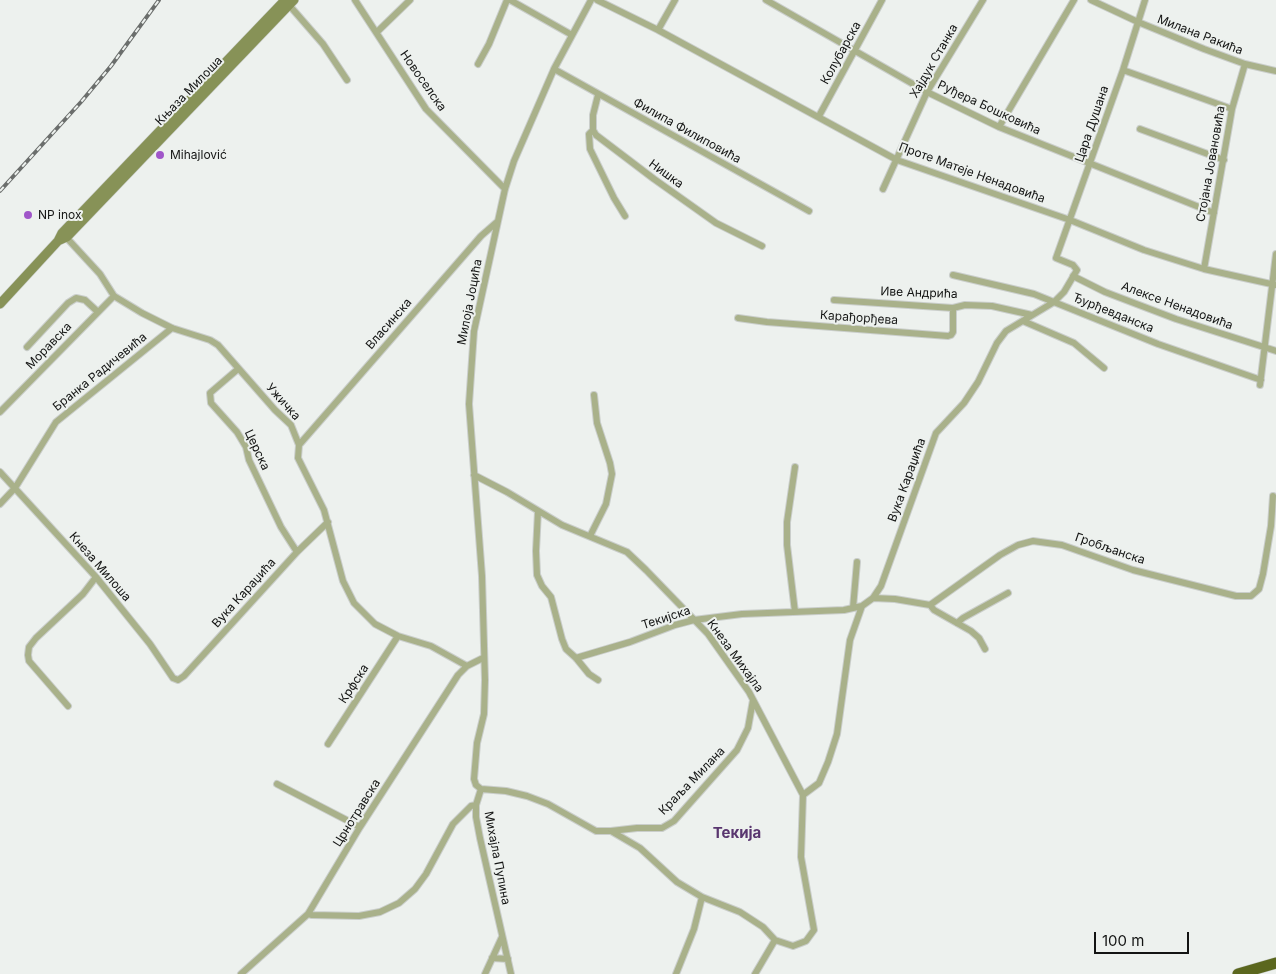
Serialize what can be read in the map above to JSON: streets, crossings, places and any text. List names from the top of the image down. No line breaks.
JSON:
{"streets":{"main road":["Књаза Милоша"],"street":["Милана Ракића","Колубарска","Хајдук Станка","Новоселска","Руђера Бошковића","Цара Душана","Филипа Филиповића","Стојана Јовановића","Проте Матеје Ненадовића","Нишка","Иве Андрића","Милоја Јоцића","Алексе Ненадовића","Ђурђевданска","Карађорђева","Власинска","Моравска","Бранка Радичевића","Ужичка","Церска","Вука Караџића","Гробљанска","Кнеза Милоша","Текијска","Кнеза Михајла","Крфска","Краља Милана","Црнотравска","Михајла Пупина"]},"crossings":[["Милана Ракића","Цара Душана"],["Милана Ракића","Стојана Јовановића"],["Колубарска","Руђера Бошковића"],["Колубарска","Проте Матеје Ненадовића"],["Хајдук Станка","Руђера Бошковића"],["Хајдук Станка","Проте Матеје Ненадовића"],["Новоселска","Милоја Јоцића"],["Књаза Милоша","Ужичка"],["Руђера Бошковића","Цара Душана"],["Руђера Бошковића","Стојана Јовановића"],["Цара Душана","Проте Матеје Ненадовића"],["Цара Душана","Алексе Ненадовића"],["Цара Душана","Вука Караџића"],["Филипа Филиповића","Милоја Јоцића"],["Стојана Јовановића","Проте Матеје Ненадовића"],["Иве Андрића","Карађорђева"],["Иве Андрића","Вука Караџића"],["Милоја Јоцића","Власинска"],["Милоја Јоцића","Кнеза Михајла"],["Милоја Јоцића","Црнотравска"],["Алексе Ненадовића","Ђурђевданска"],["Алексе Ненадовића","Вука Караџића"],["Ђурђевданска","Вука Караџића"],["Власинска","Ужичка"],["Моравска","Ужичка"],["Бранка Радичевића","Ужичка"],["Бранка Радичевића","Кнеза Милоша"],["Ужичка","Церска"],["Ужичка","Вука Караџића"],["Ужичка","Крфска"],["Ужичка","Црнотравска"],["Церска","Вука Караџића"],["Вука Караџића","Кнеза Милоша"],["Текијска","Кнеза Михајла"],["Кнеза Михајла","Краља Милана"]],"districts":["Текија"],"places":["Mihajlović","NP inox"],"scale_bar":"100 m"}
